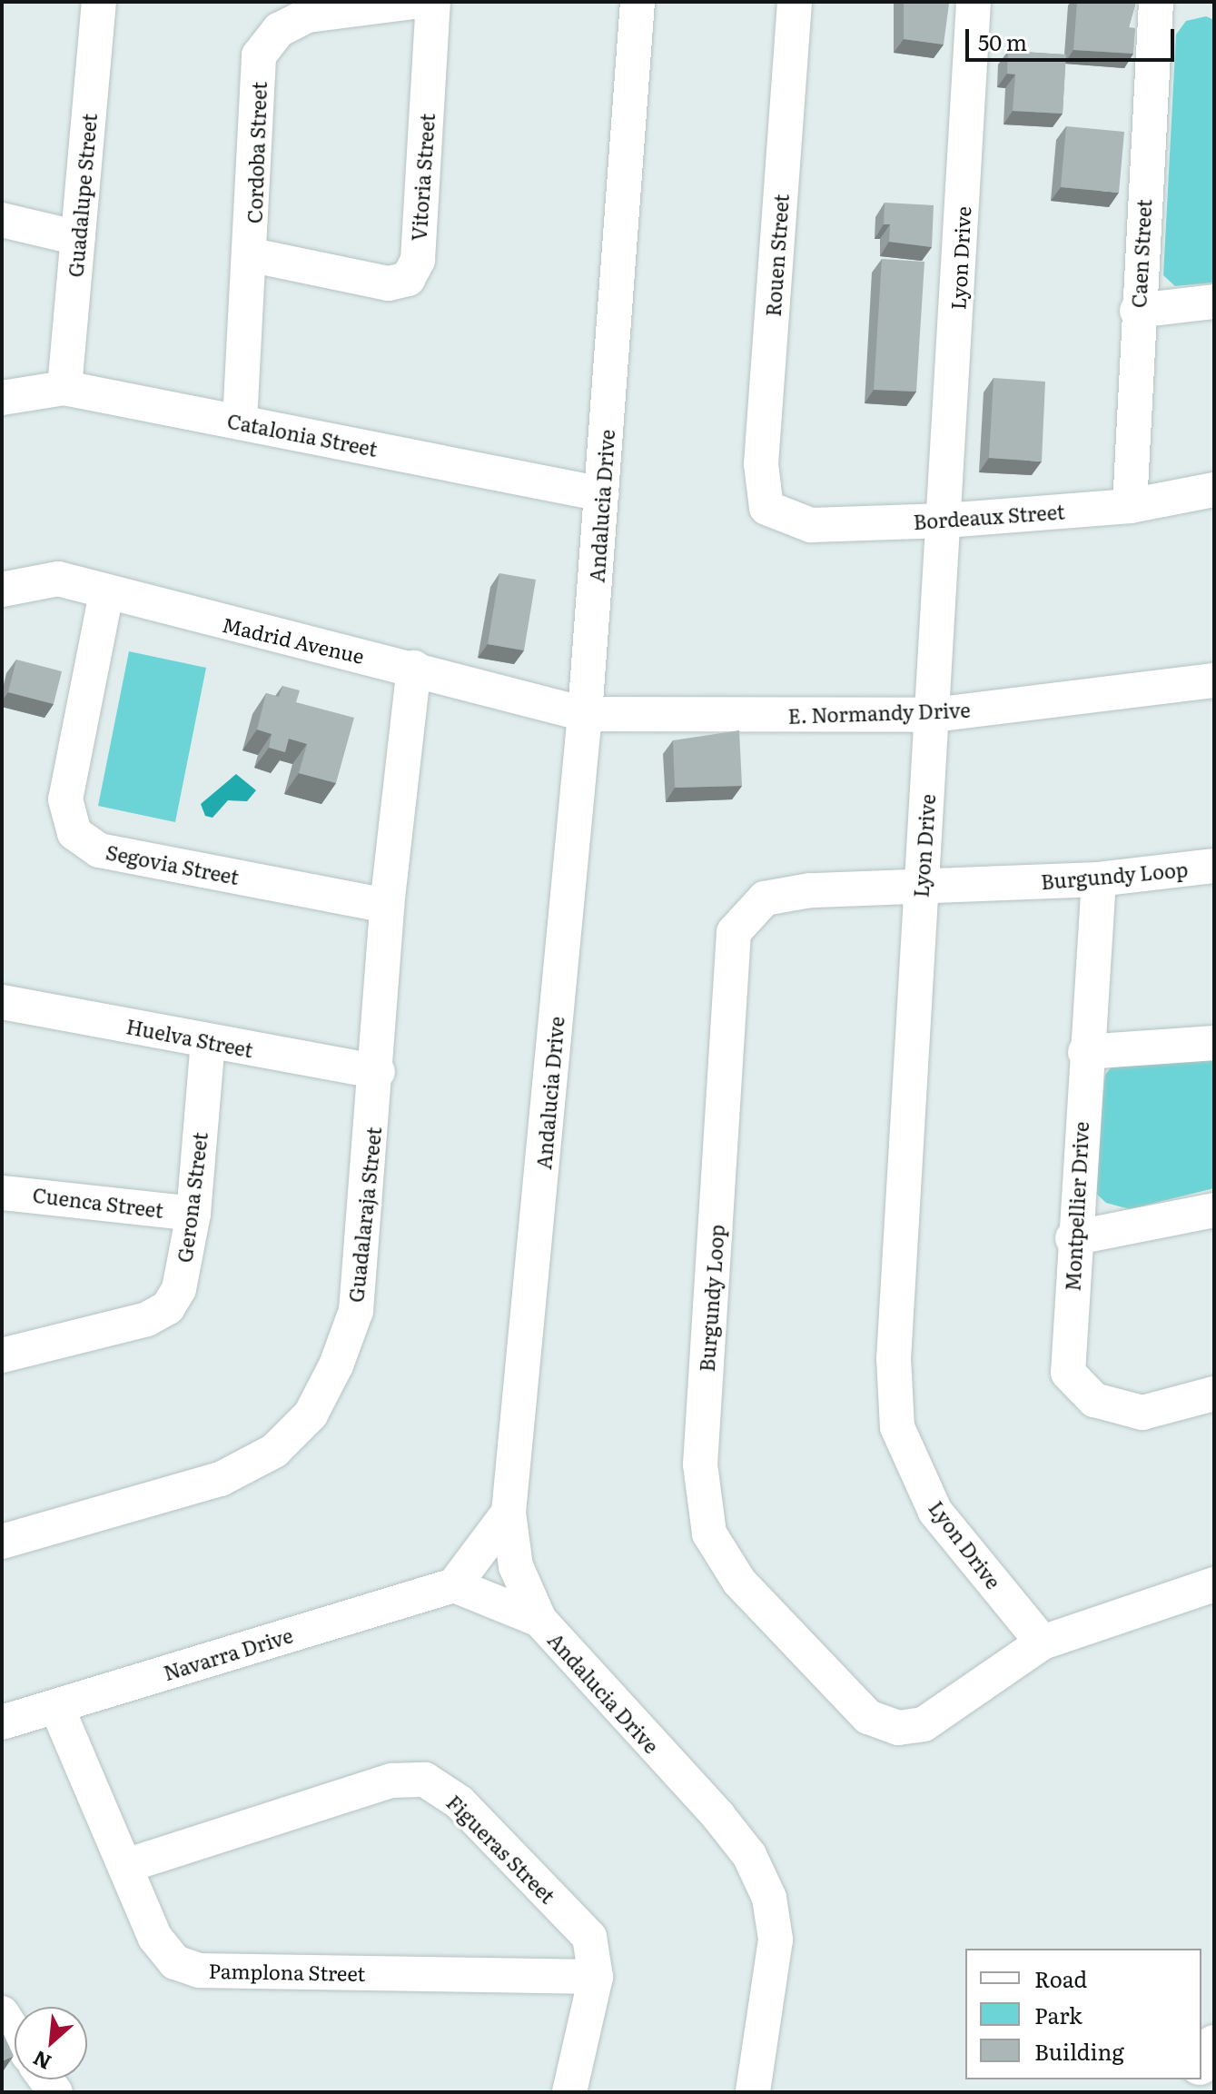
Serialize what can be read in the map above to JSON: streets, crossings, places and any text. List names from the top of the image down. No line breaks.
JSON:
{"streets":{"street":["Cordoba Street","Vitoria Street","Guadalupe Street","Caen Street","Rouen Street","Lyon Drive","Catalonia Street","Andalucia Drive","Bordeaux Street","Madrid Avenue","E. Normandy Drive","Segovia Street","Burgundy Loop","Huelva Street","Gerona Street","Cuenca Street","Montpellier Drive","Guadalaraja Street","Navarra Drive","Figueras Street","Pamplona Street"]},"crossings":[["Cordoba Street","Vitoria Street"],["Cordoba Street","Catalonia Street"],["Guadalupe Street","Catalonia Street"],["Caen Street","Bordeaux Street"],["Rouen Street","Bordeaux Street"],["Lyon Drive","Bordeaux Street"],["Lyon Drive","E. Normandy Drive"],["Lyon Drive","Burgundy Loop"],["Catalonia Street","Andalucia Drive"],["Andalucia Drive","Madrid Avenue"],["Andalucia Drive","E. Normandy Drive"],["Madrid Avenue","E. Normandy Drive"],["Madrid Avenue","Segovia Street"],["Madrid Avenue","Guadalaraja Street"],["Segovia Street","Guadalaraja Street"],["Burgundy Loop","Montpellier Drive"],["Huelva Street","Gerona Street"],["Huelva Street","Guadalaraja Street"],["Gerona Street","Cuenca Street"],["Navarra Drive","Pamplona Street"],["Figueras Street","Pamplona Street"]],"legend":["Road","Park","Building"],"scale_bar":"50 m","north":"bottom left"}
